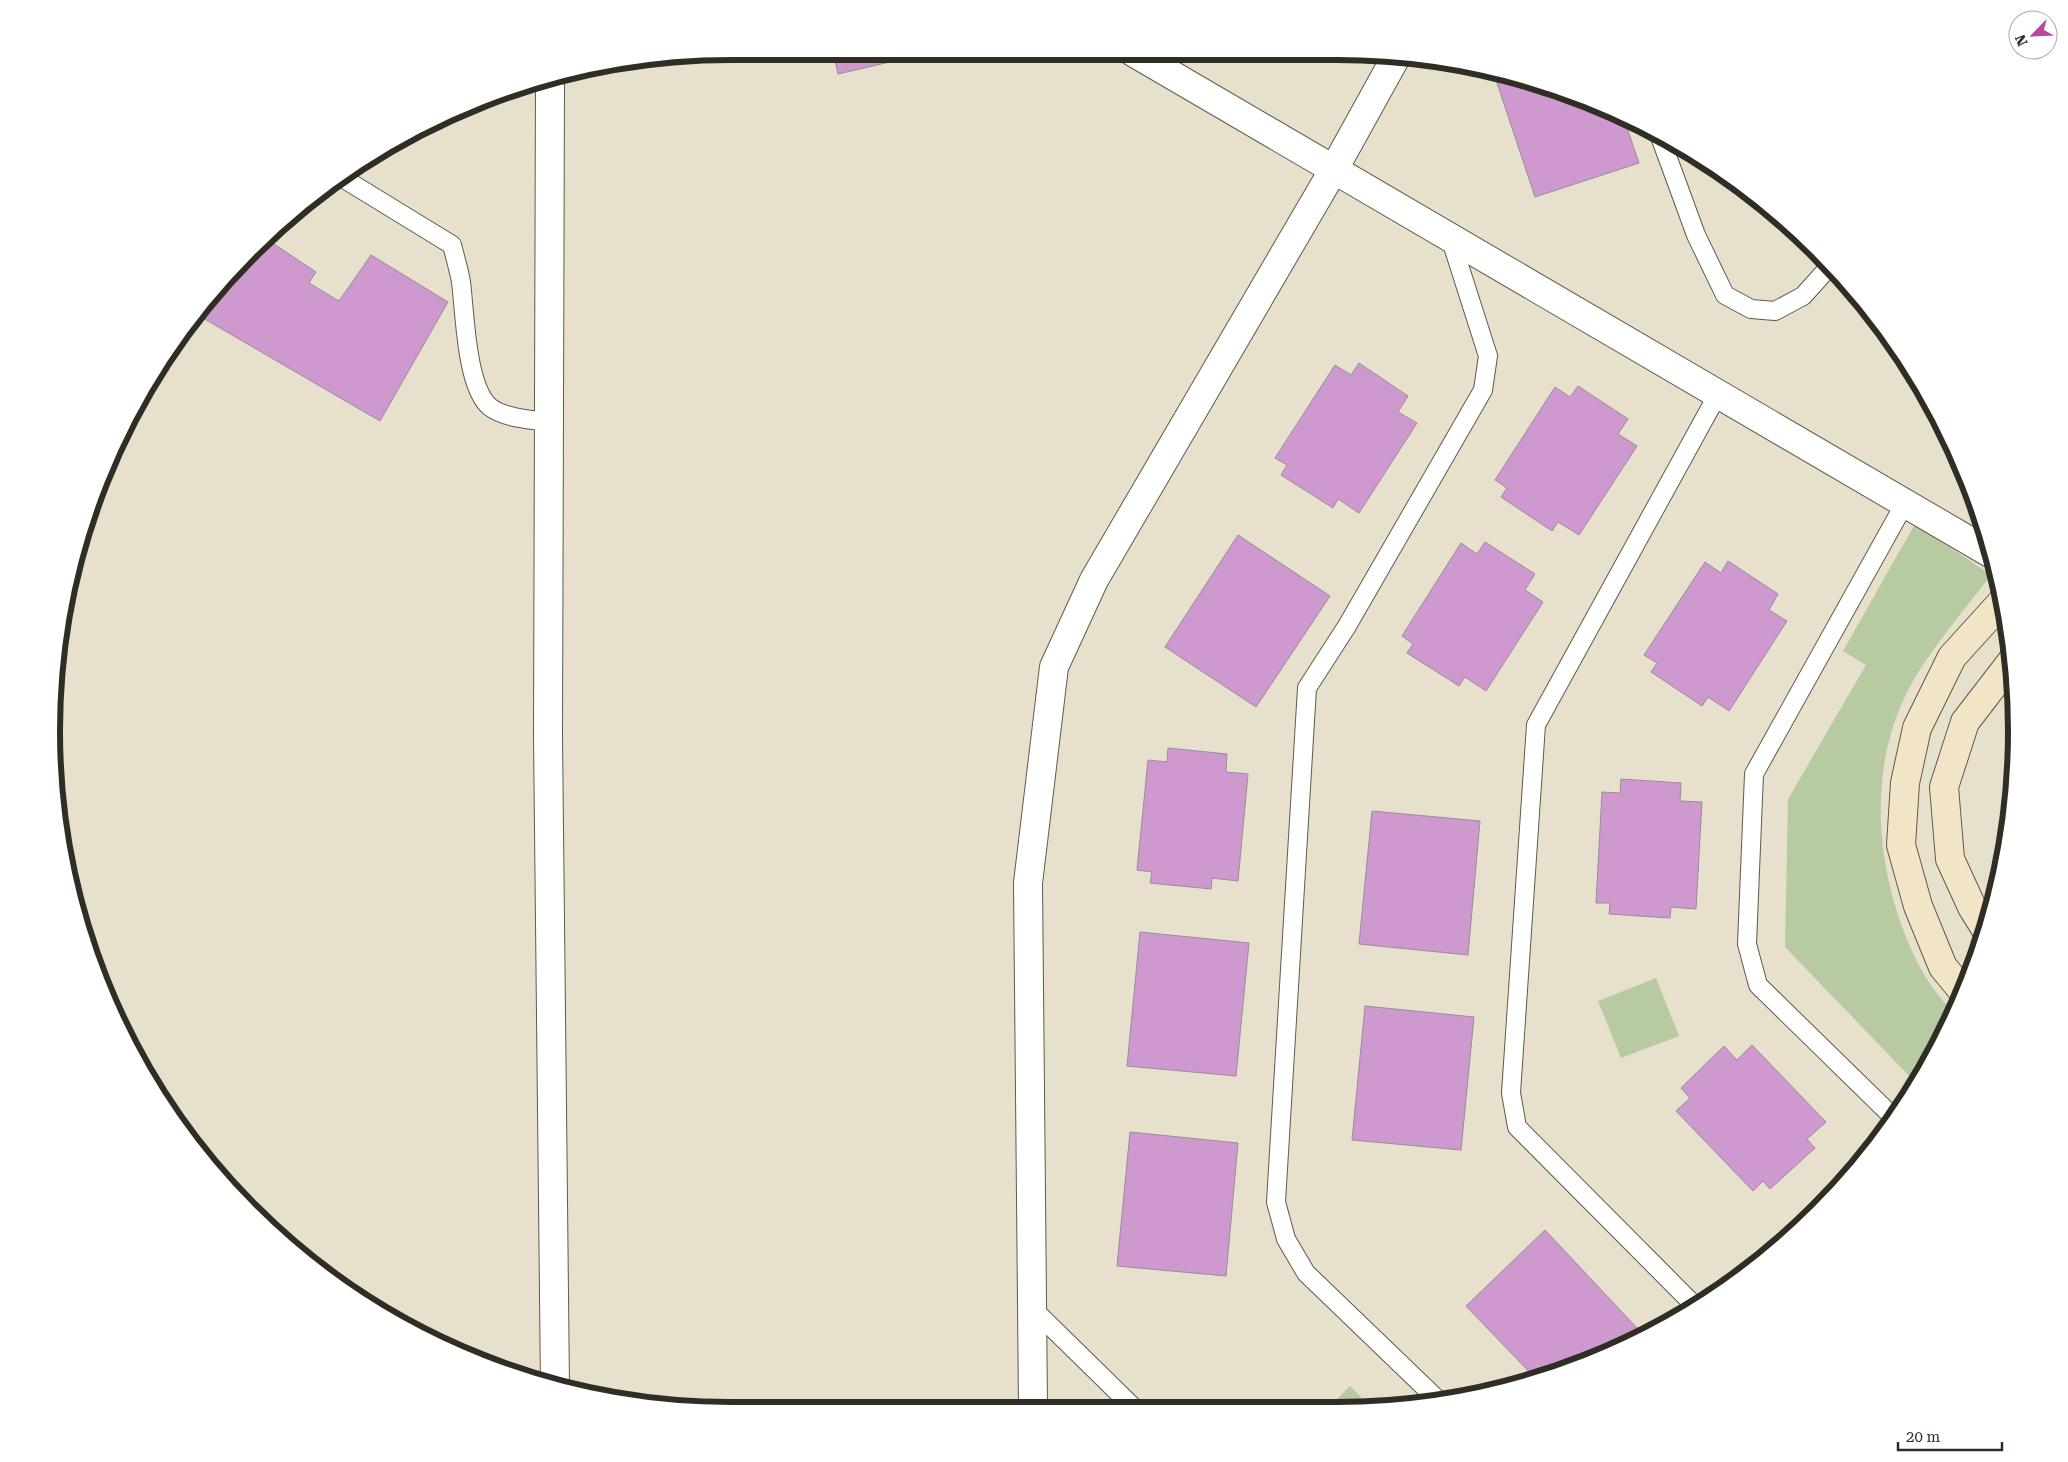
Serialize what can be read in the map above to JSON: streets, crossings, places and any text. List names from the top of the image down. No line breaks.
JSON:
{"scale_bar":"20 m","north":"bottom left"}
